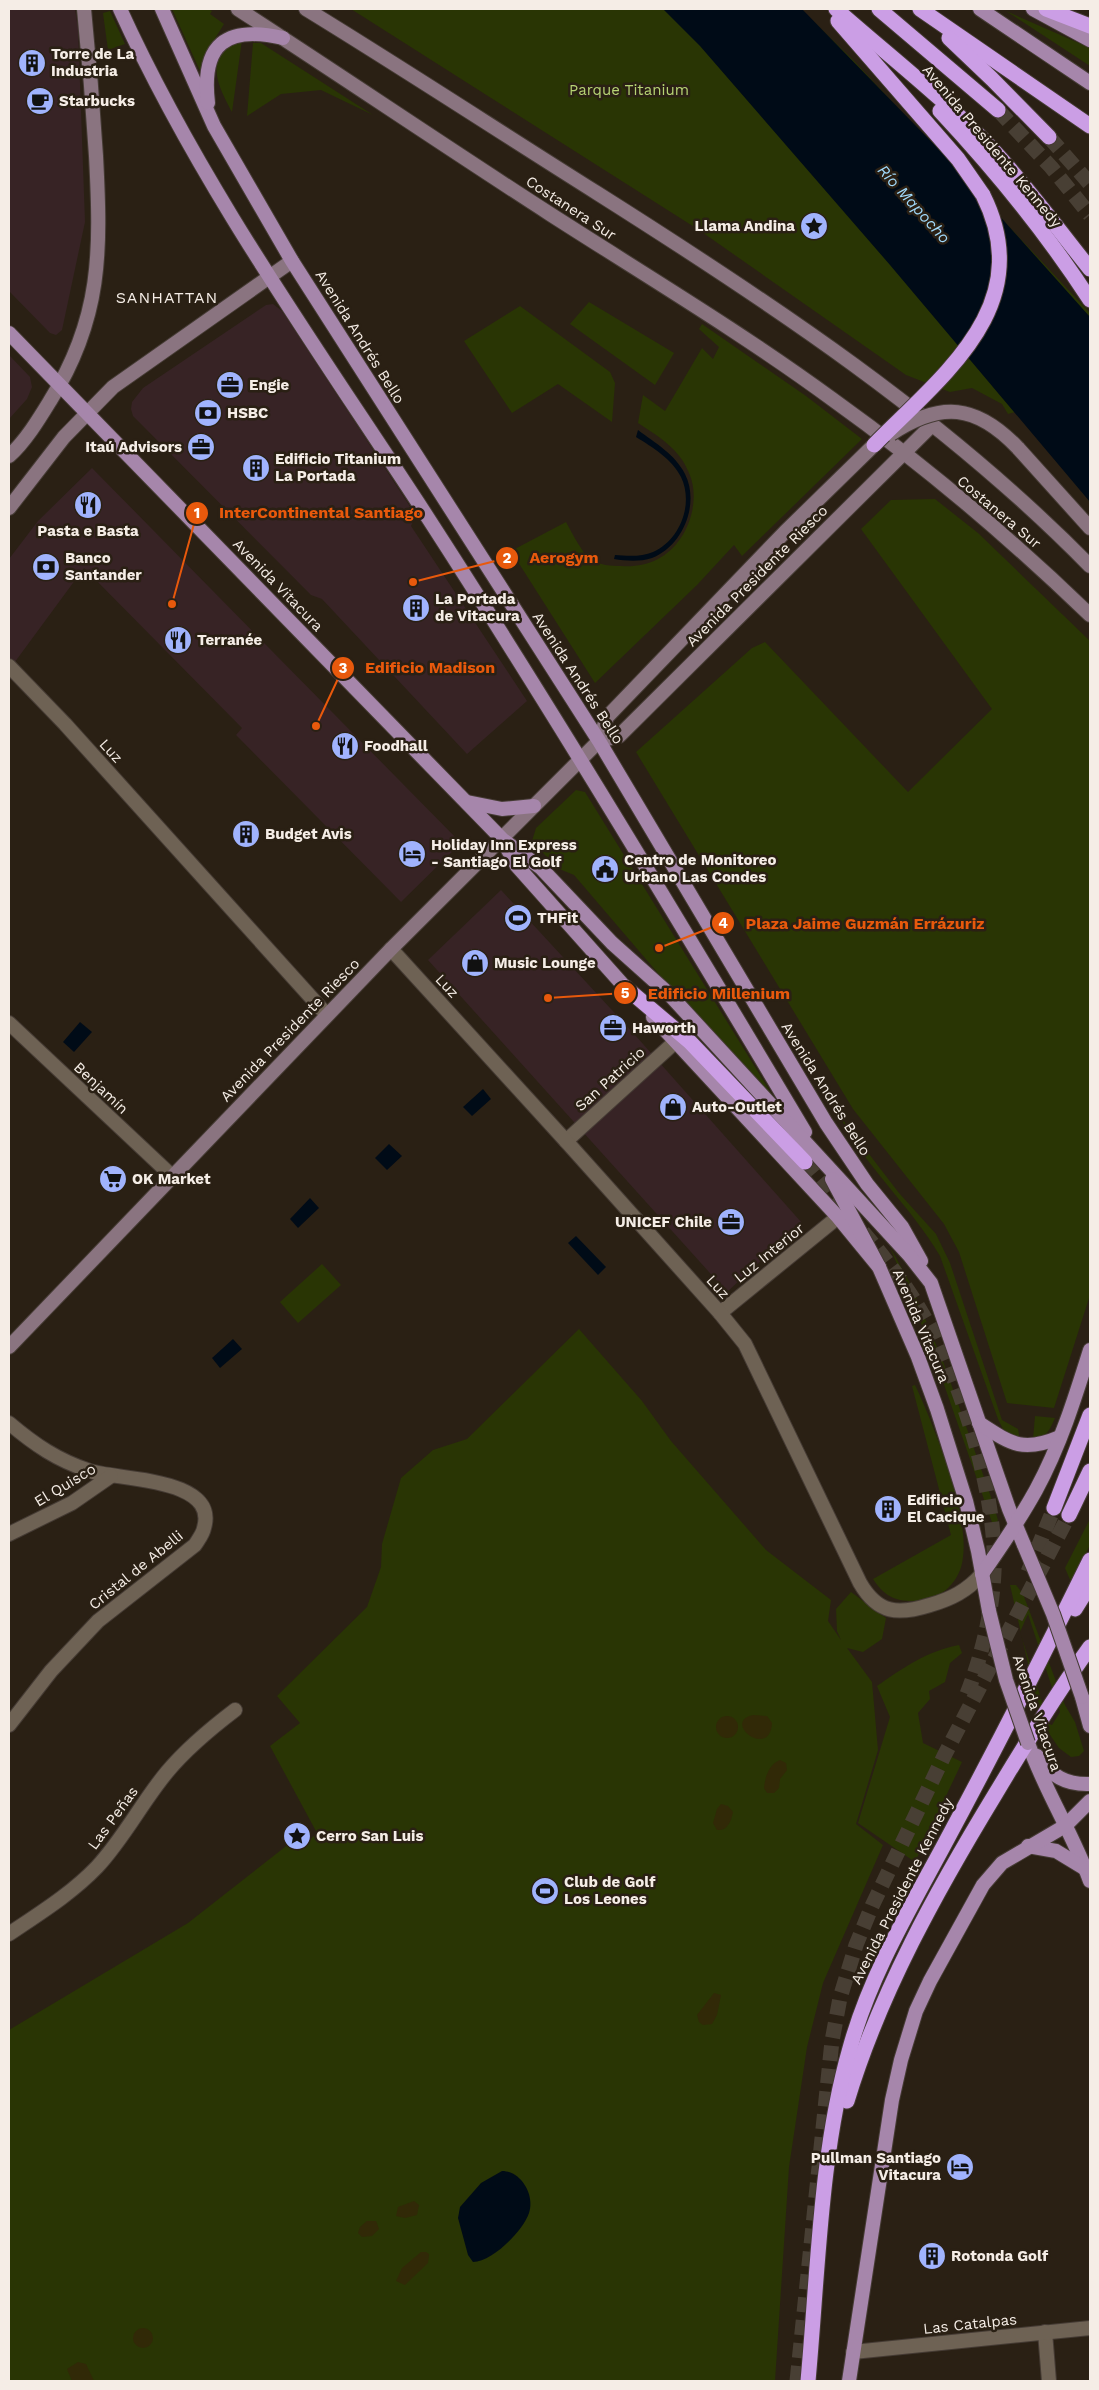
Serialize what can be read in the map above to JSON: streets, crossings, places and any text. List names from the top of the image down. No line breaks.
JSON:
{"streets":{"highway":["Avenida Presidente Kennedy"],"main road":["Costanera Sur","Avenida Andrés Bello","Avenida Presidente Riesco","Avenida Vitacura"],"street":["Luz","San Patricio","Benjamín","Luz Interior","El Quisco","Cristal de Abelli","Las Peñas","Las Catalpas"]},"crossings":[["Costanera Sur","Avenida Presidente Riesco"],["Avenida Andrés Bello","Avenida Presidente Riesco"],["Avenida Andrés Bello","Avenida Vitacura"],["Avenida Presidente Riesco","Avenida Vitacura"],["Avenida Presidente Riesco","Luz"],["Avenida Presidente Riesco","Benjamín"],["Avenida Vitacura","Luz"],["Avenida Vitacura","San Patricio"],["Avenida Vitacura","Luz Interior"],["Luz","San Patricio"],["Luz","Luz Interior"],["El Quisco","Cristal de Abelli"]],"districts":["SANHATTAN"],"water":["Río Mapocho"],"parks":["Parque Titanium"],"places":{"building":["Torre de La Industria","Edificio Titanium La Portada","La Portada de Vitacura","Budget Avis","Edificio El Cacique","Rotonda Golf"],"cafe":["Starbucks"],"place":["Llama Andina","Cerro San Luis"],"office":["Engie","Itaú Advisors","Haworth","UNICEF Chile"],"bank":["HSBC","Banco Santander"],"restaurant":["Pasta e Basta","Terranée","Foodhall"],"other":["Aerogym","InterContinental Santiago","Edificio Madison","Plaza Jaime Guzmán Errázuriz","Edificio Millenium"],"hotel":["Holiday Inn Express - Santiago El Golf","Pullman Santiago Vitacura"],"public building":["Centro de Monitoreo Urbano Las Condes"],"sports":["THFit","Club de Golf Los Leones"],"shop":["Music Lounge","Auto-Outlet"],"supermarket":["OK Market"]}}
